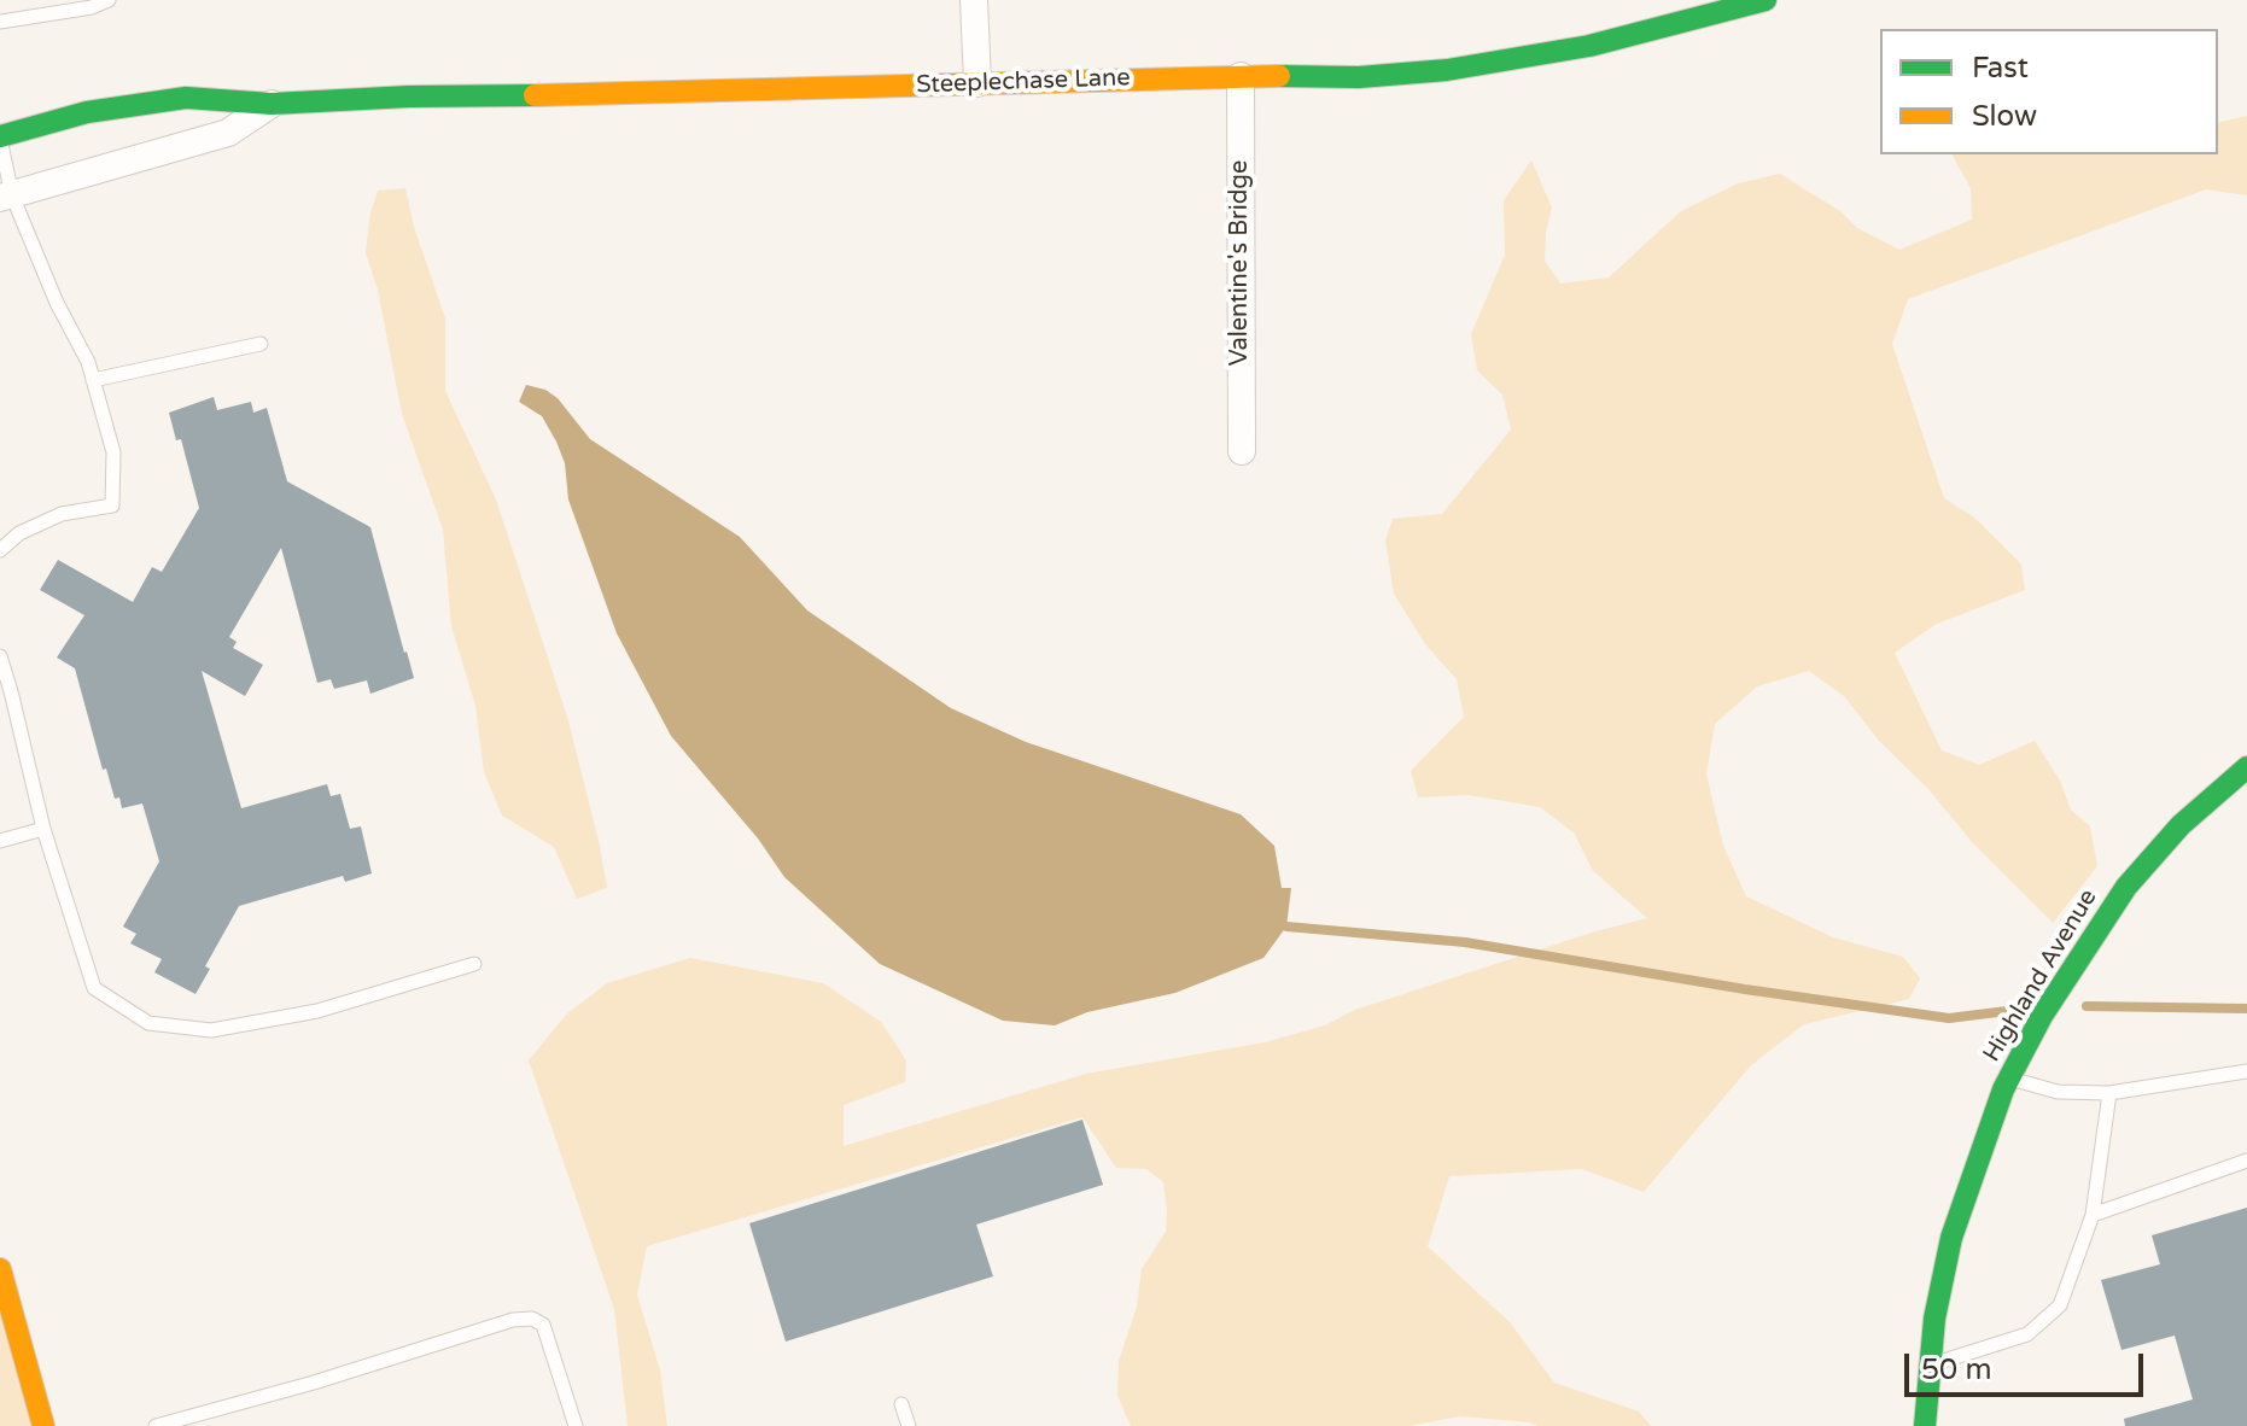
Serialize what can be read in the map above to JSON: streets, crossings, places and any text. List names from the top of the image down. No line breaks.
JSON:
{"streets":{"street":["Steeplechase Lane","Valentine's Bridge","Highland Avenue"]},"crossings":[["Steeplechase Lane","Valentine's Bridge"]],"legend":["Fast","Slow"],"scale_bar":"50 m"}
